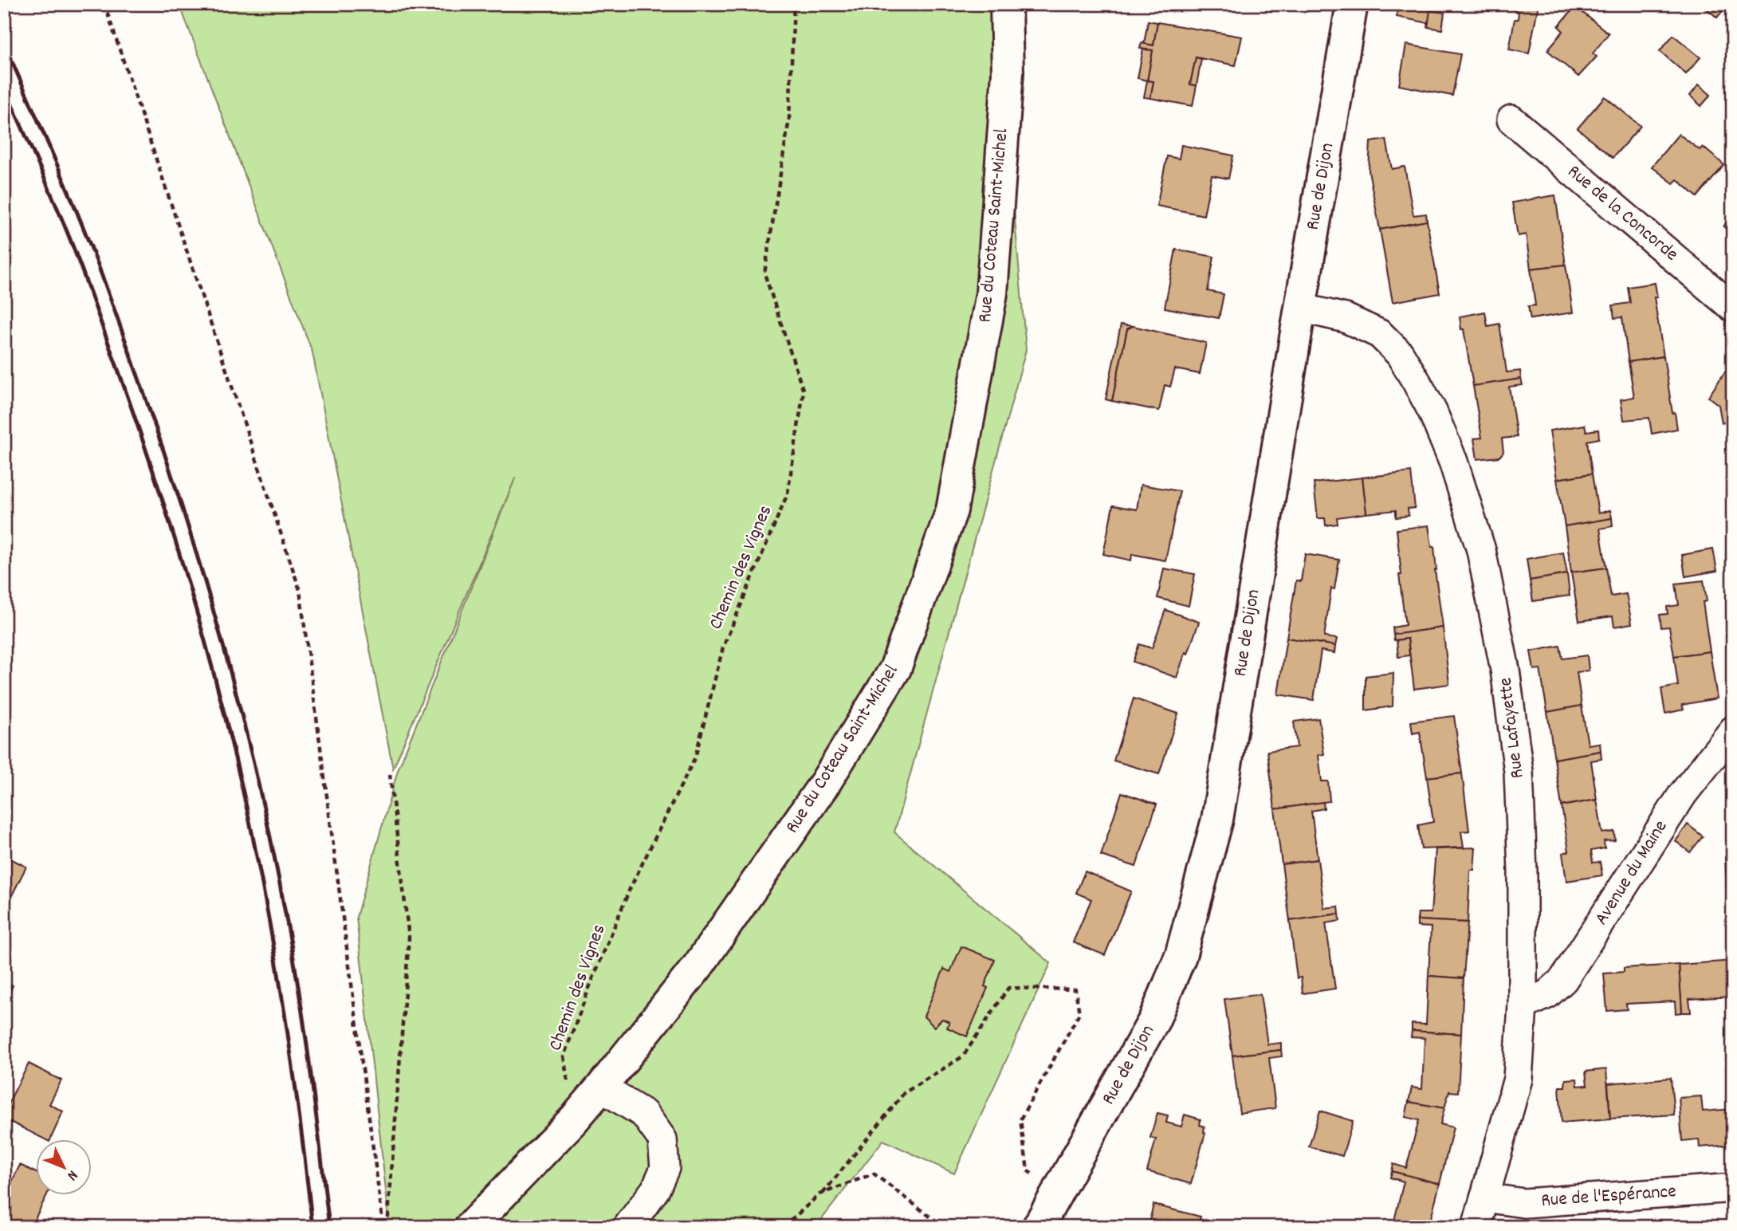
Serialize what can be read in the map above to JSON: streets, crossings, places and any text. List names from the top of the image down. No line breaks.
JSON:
{"streets":{"street":["Rue de Dijon","Rue de la Concorde","Rue du Coteau Saint-Michel","Rue Lafayette","Avenue du Maine","Rue de l'Espérance"],"path":["Chemin des Vignes"]},"crossings":[["Rue de Dijon","Rue Lafayette"],["Rue du Coteau Saint-Michel","Chemin des Vignes"],["Rue Lafayette","Avenue du Maine"],["Rue Lafayette","Rue de l'Espérance"]],"north":"bottom right"}
